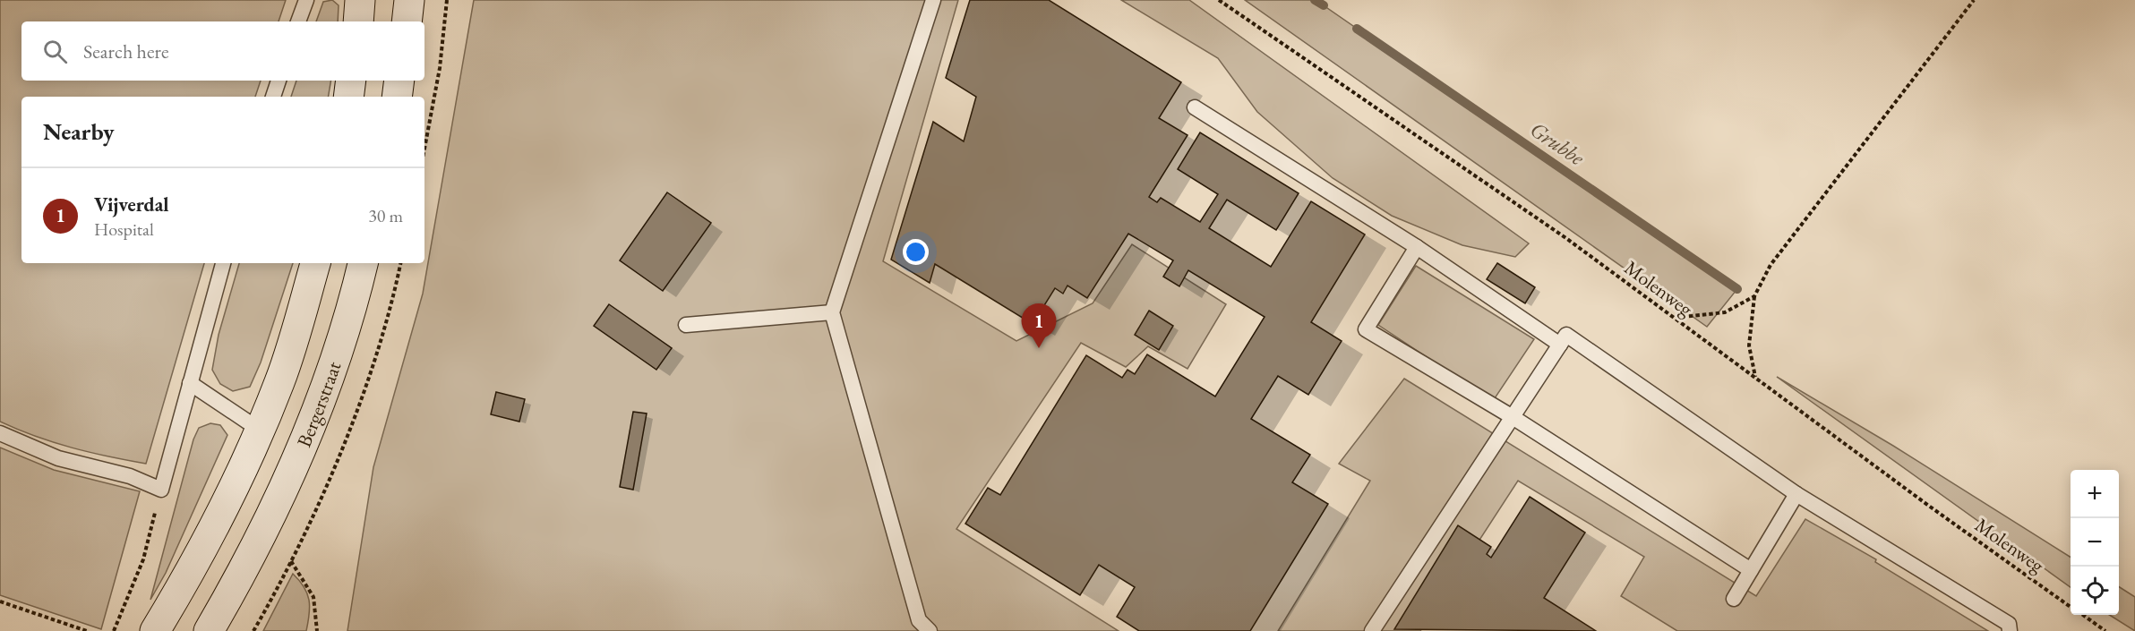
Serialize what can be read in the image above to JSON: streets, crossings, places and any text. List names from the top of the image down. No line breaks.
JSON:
{"streets":{"main road":["Bergerstraat"],"path":["Molenweg"]},"water":["Grubbe"],"page":{"search":"Search here","heading":"Nearby","list":[{"mark":"1","name":"Vijverdal","note":"Hospital","value":"30 m"}],"pins":"1","map_buttons":["+","−"]}}
